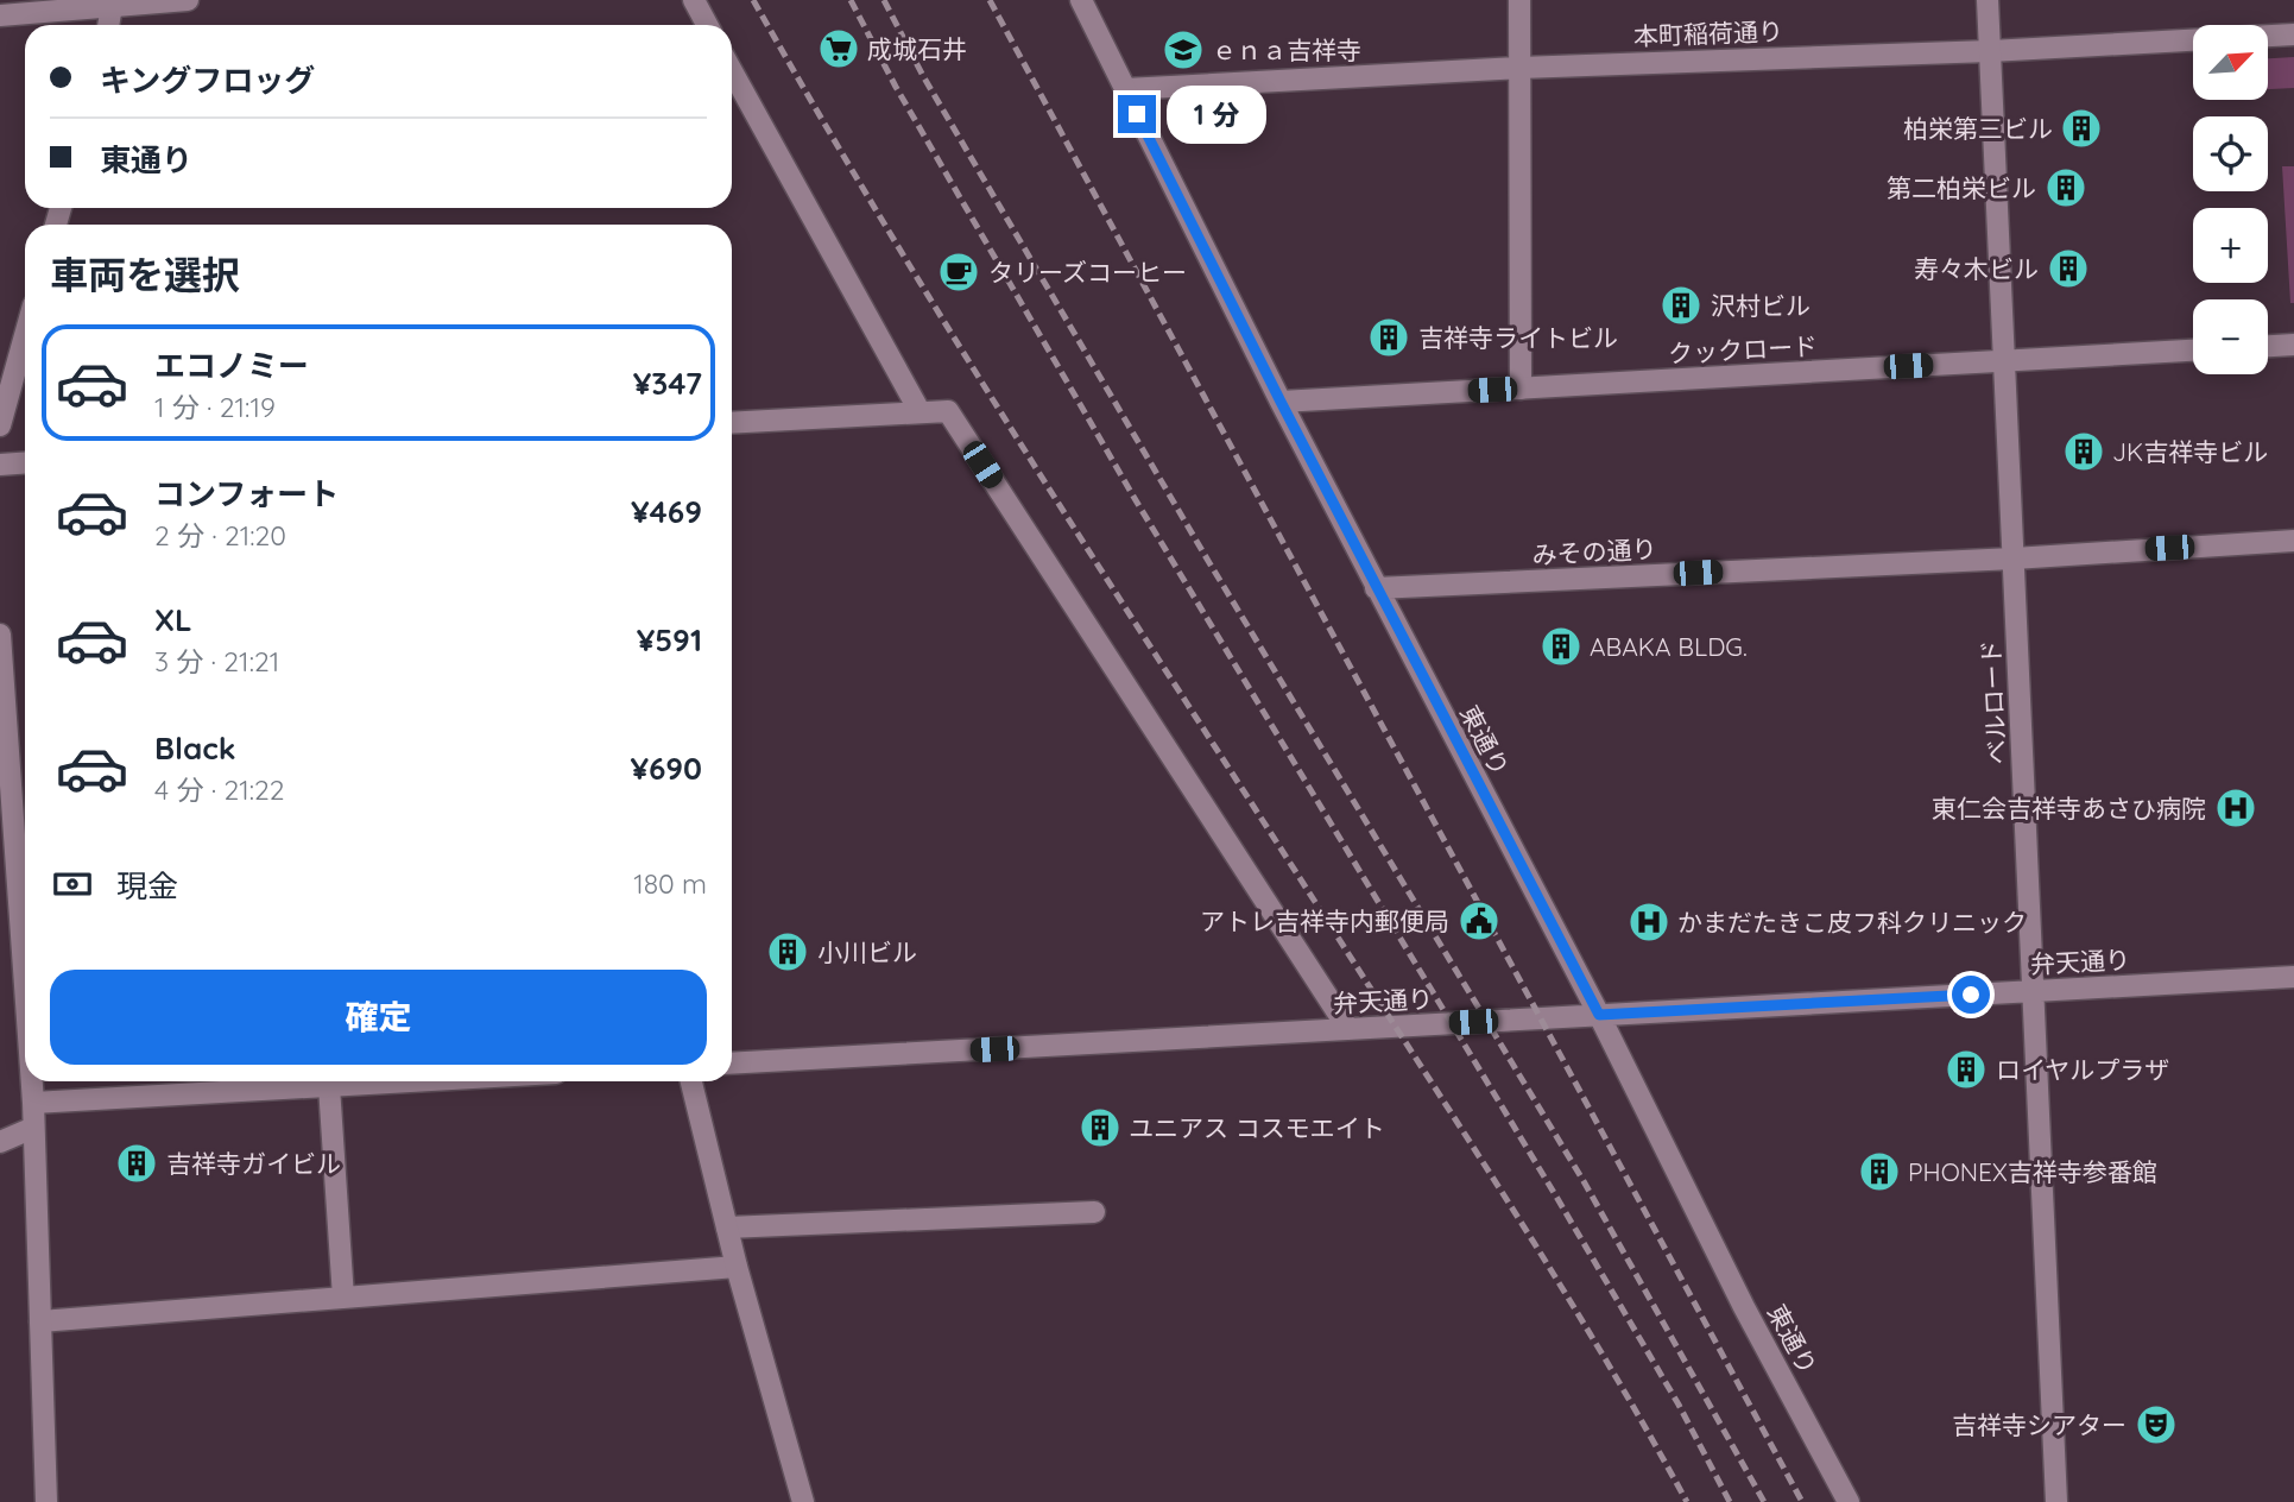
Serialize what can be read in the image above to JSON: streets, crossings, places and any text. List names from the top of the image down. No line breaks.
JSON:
{"streets":{"street":["本町稲荷通り","クックロード","みその通り","ベルロード","東通り","弁天通り"]},"crossings":[["本町稲荷通り","ベルロード"],["本町稲荷通り","東通り"],["クックロード","ベルロード"],["クックロード","東通り"],["みその通り","ベルロード"],["みその通り","東通り"],["ベルロード","弁天通り"],["東通り","弁天通り"]],"places":{"supermarket":["成城石井"],"school or university":["ｅｎａ吉祥寺"],"building":["柏栄第三ビル","第二柏栄ビル","寿々木ビル","沢村ビル","吉祥寺ライトビル","JK吉祥寺ビル","ABAKA BLDG.","小川ビル","ロイヤルプラザ","ユニアス コスモエイト","吉祥寺ガイビル","PHONEX吉祥寺参番館"],"cafe":["タリーズコーヒー"],"hospital":["東仁会吉祥寺あさひ病院","かまだたきこ皮フ科クリニック"],"public building":["アトレ吉祥寺内郵便局"],"theatre":["吉祥寺シアター"]},"north":"top right","page":{"map_buttons":["+","−"],"banner":["キングフロッグ","東通り"],"bubble":"1 分","heading":"車両を選択","list":[{"name":"エコノミー","note":"1 分 · 21:19","value":"¥347"},{"name":"コンフォート","note":"2 分 · 21:20","value":"¥469"},{"name":"XL","note":"3 分 · 21:21","value":"¥591"},{"name":"Black","note":"4 分 · 21:22","value":"¥690"}],"pay":["現金","180 m"],"buttons":"確定"}}
